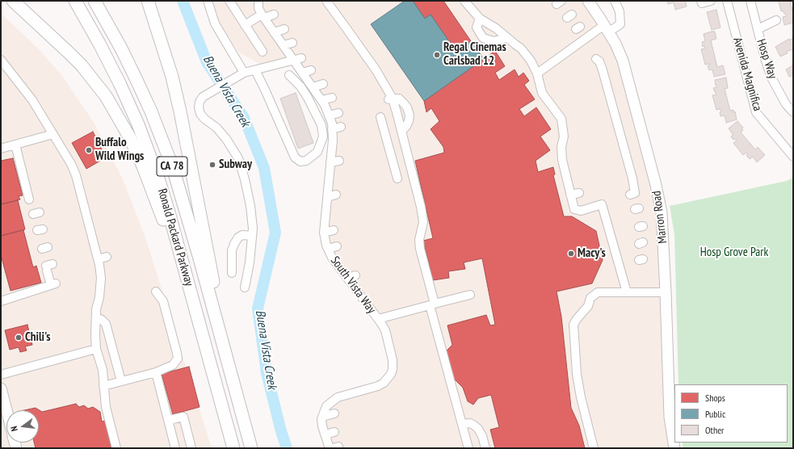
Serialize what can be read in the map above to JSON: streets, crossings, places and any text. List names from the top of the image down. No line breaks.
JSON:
{"streets":{"highway":["CA 78","Ronald Packard Parkway"],"main road":["Marron Road"],"street":["Hosp Way","Avenida Magnifica","South Vista Way"]},"water":["Buena Vista Creek"],"parks":["Hosp Grove Park"],"places":["Regal Cinemas Carlsbad 12","Buffalo Wild Wings","Subway","Macy's","Chili's"],"legend":["Shops","Public","Other"],"north":"left"}
